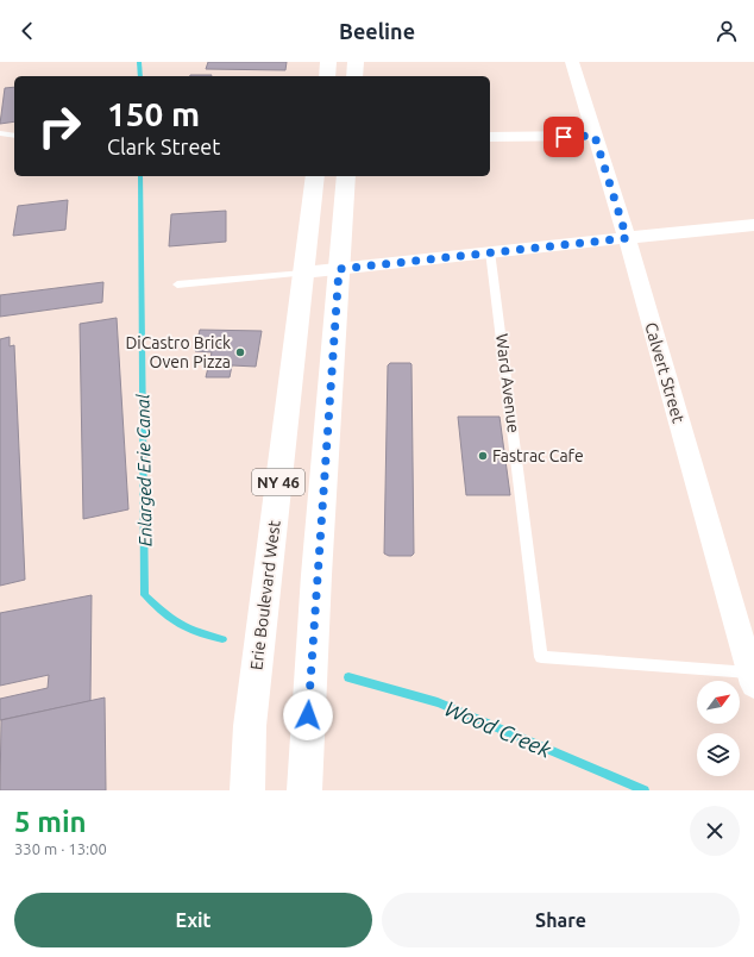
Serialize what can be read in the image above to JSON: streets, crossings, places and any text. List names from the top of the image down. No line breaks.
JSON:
{"streets":{"main road":["NY 46","Erie Boulevard West"],"street":["Calvert Street"],"lane":["Ward Avenue"]},"crossings":[["Calvert Street","Ward Avenue"]],"water":["Enlarged Erie Canal","Wood Creek"],"places":["DiCastro Brick Oven Pizza","Fastrac Cafe"],"north":"top right","page":{"header":"Beeline","turn":["150 m","Clark Street"],"heading":["5 min","330 m · 13:00"],"buttons":["Exit","Share"]}}
